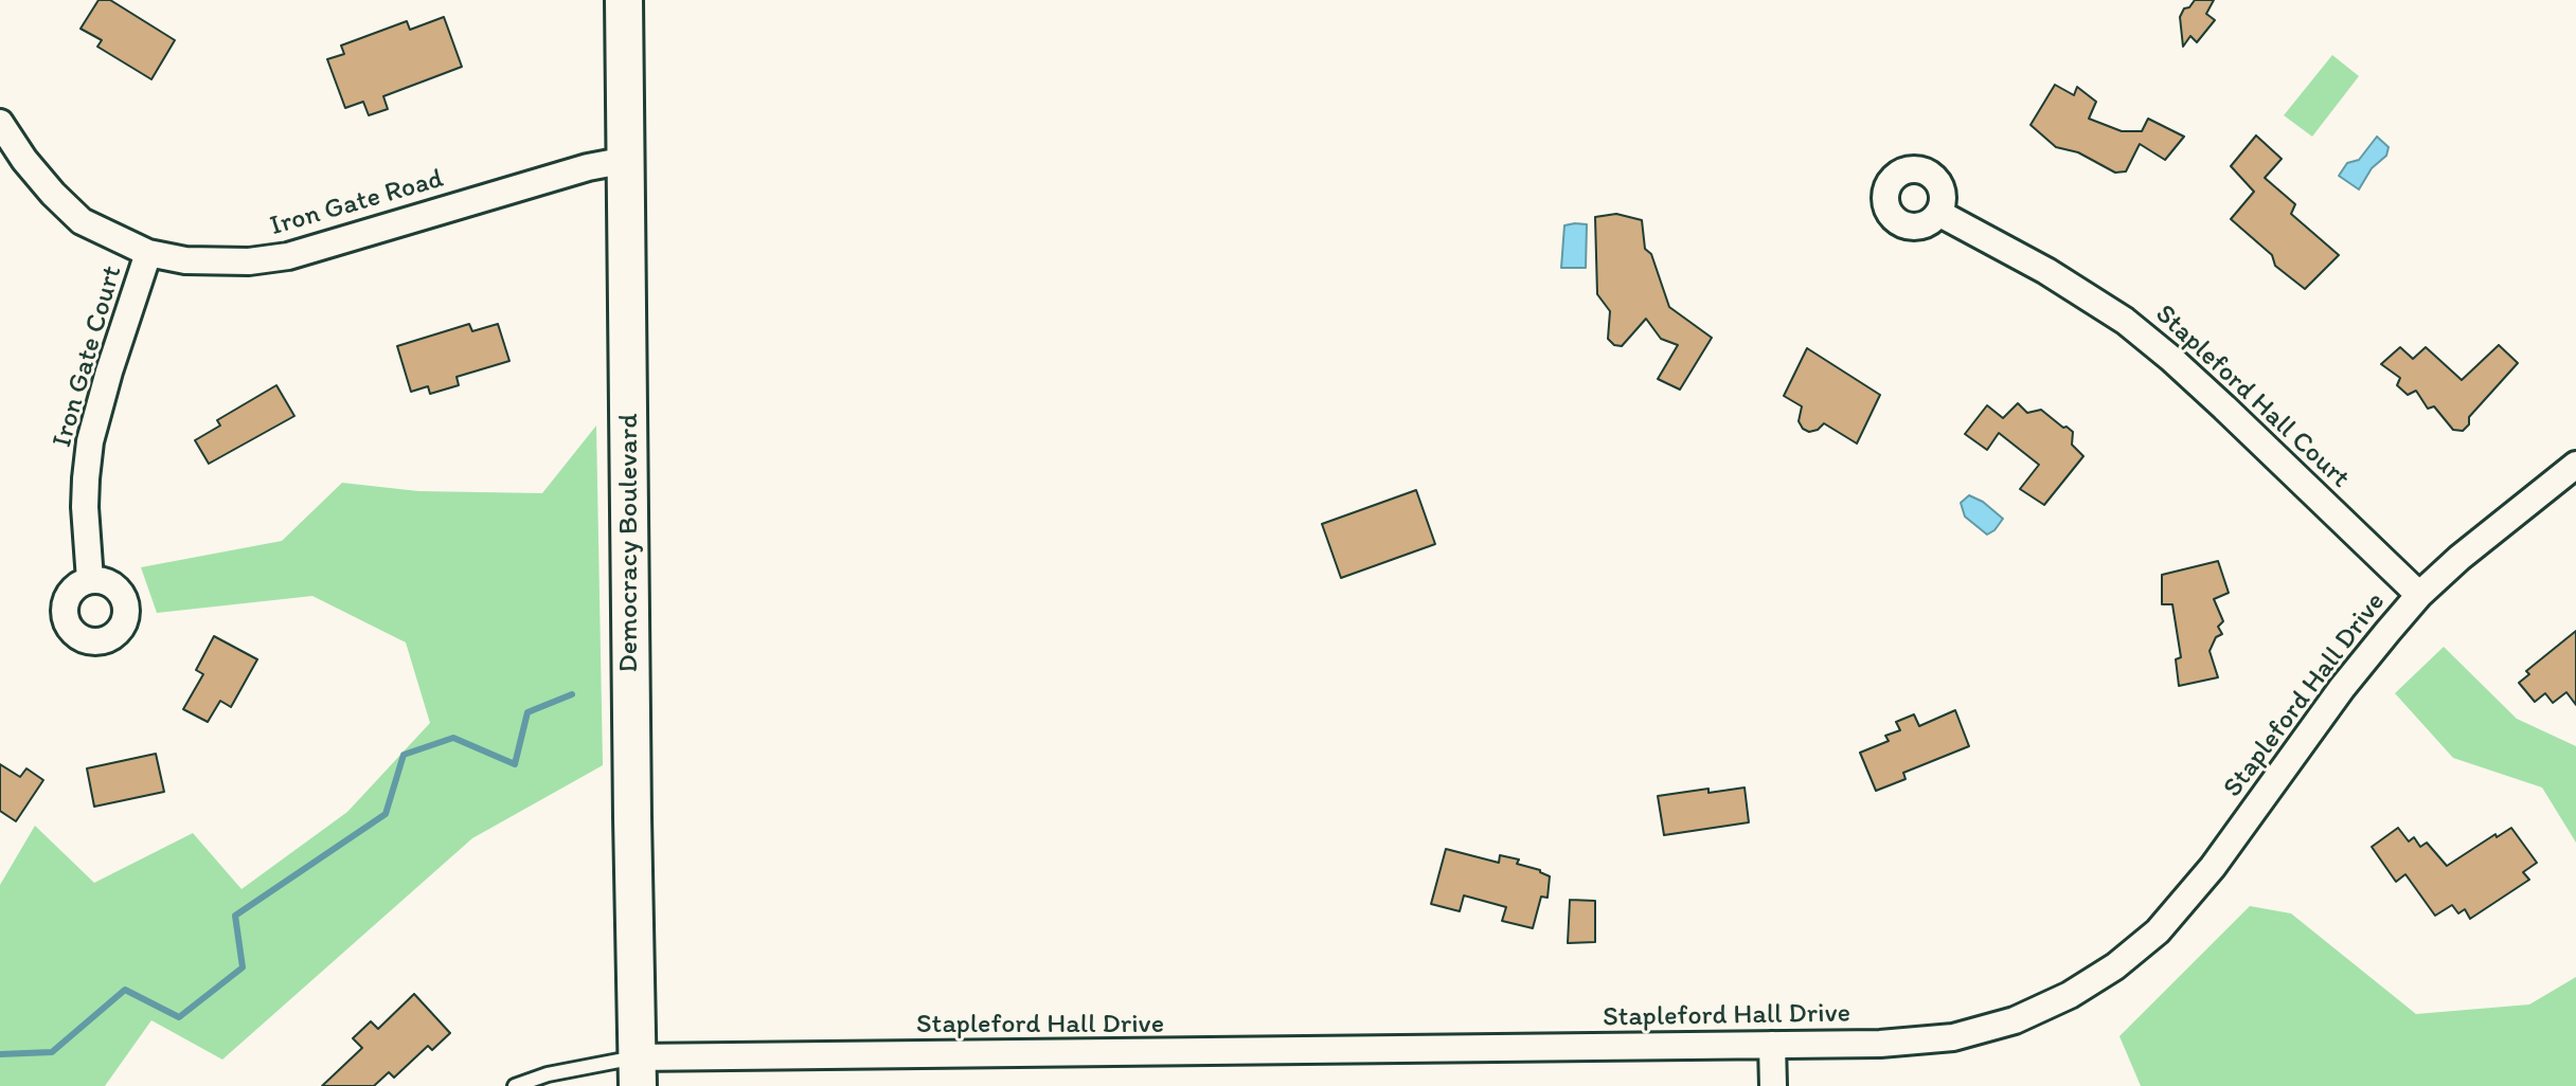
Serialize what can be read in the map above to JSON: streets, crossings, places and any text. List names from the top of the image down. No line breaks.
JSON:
{"streets":{"main road":["Democracy Boulevard"],"street":["Iron Gate Road","Iron Gate Court","Stapleford Hall Court","Stapleford Hall Drive"]},"crossings":[["Iron Gate Road","Iron Gate Court"],["Iron Gate Road","Democracy Boulevard"],["Stapleford Hall Court","Stapleford Hall Drive"],["Democracy Boulevard","Stapleford Hall Drive"]]}
